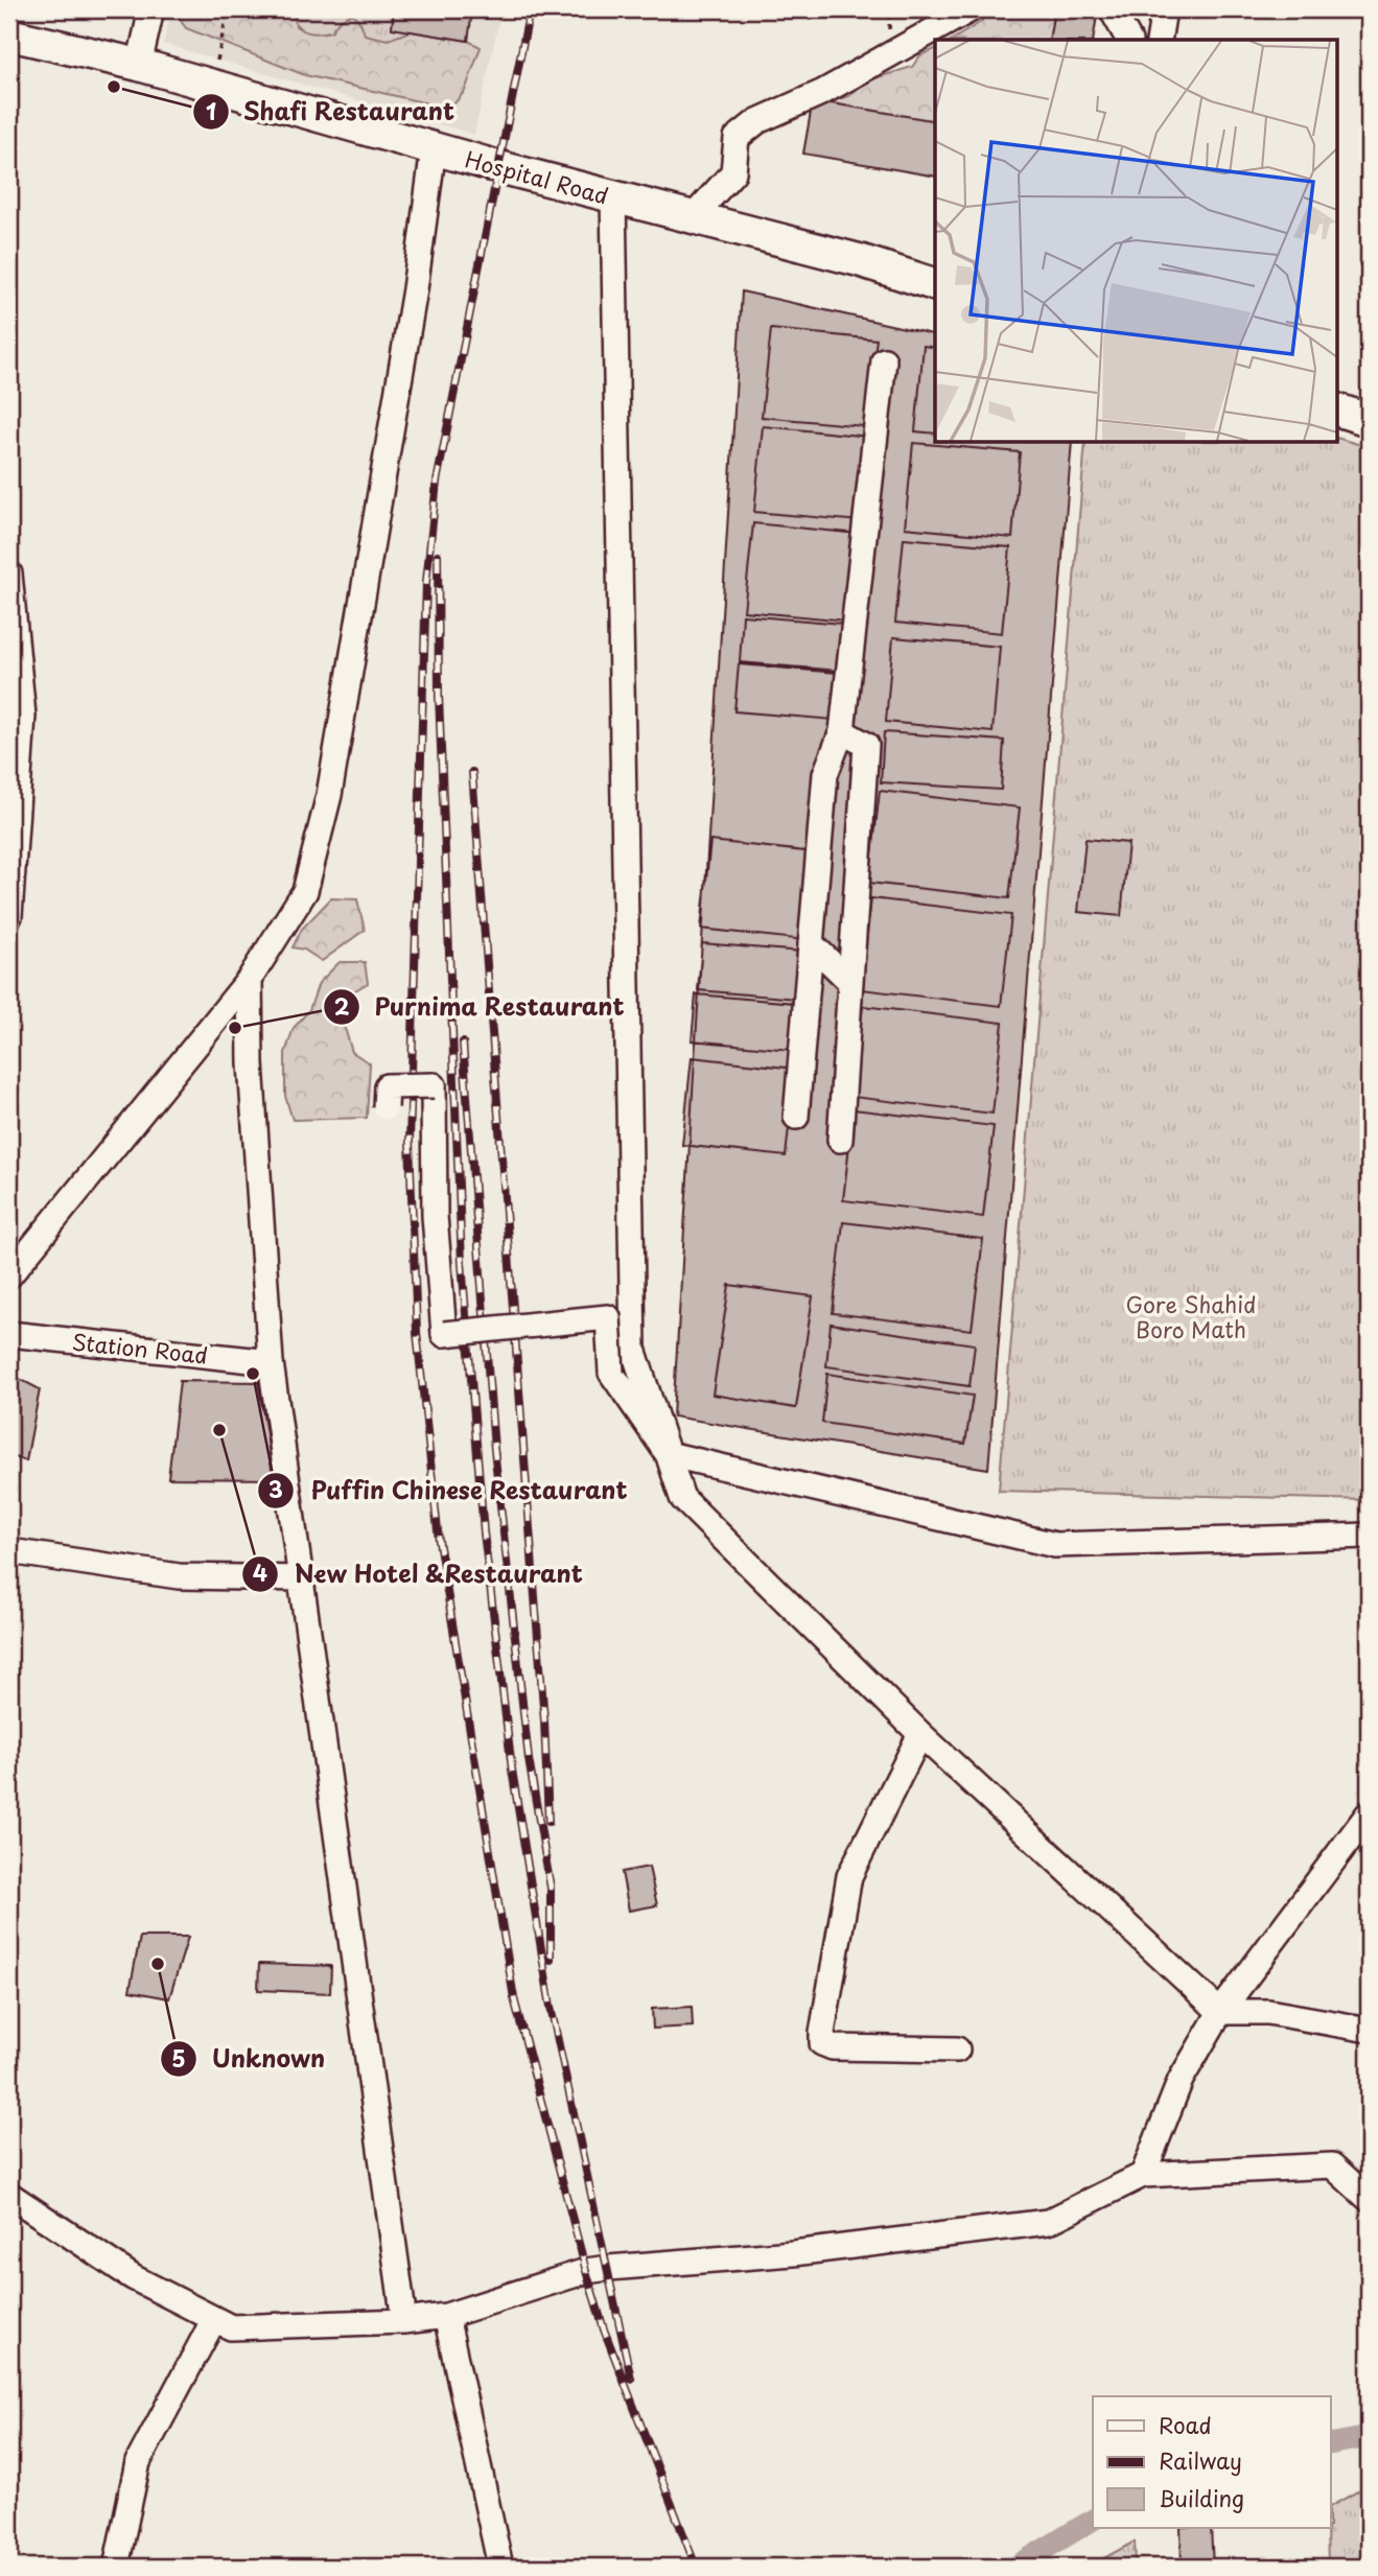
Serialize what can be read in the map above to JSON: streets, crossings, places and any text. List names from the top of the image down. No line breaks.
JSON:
{"streets":{"main road":["Hospital Road"],"street":["Station Road"]},"parks":["Gore Shahid Boro Math"],"places":["Shafi Restaurant","Purnima Restaurant","Puffin Chinese Restaurant","New Hotel &Restaurant","Unknown"],"legend":["Road","Railway","Building"]}
